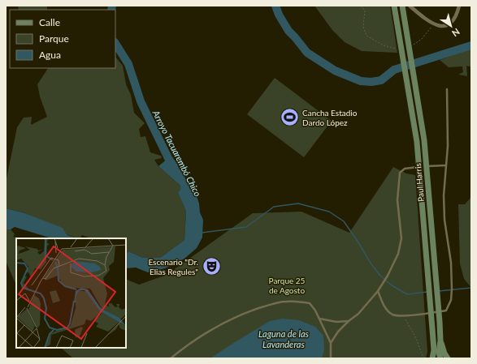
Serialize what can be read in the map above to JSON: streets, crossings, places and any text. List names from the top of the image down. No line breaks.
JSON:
{"streets":{"main road":["Paul Harris"]},"water":["Arroyo Tacuarembó Chico","Laguna de las Lavanderas"],"parks":["Parque 25 de Agosto"],"places":{"sports":["Cancha Estadio Dardo López"],"theatre":["Escenario \"Dr. Elias Regules\""]},"legend":["Calle","Parque","Agua"],"north":"bottom right"}
